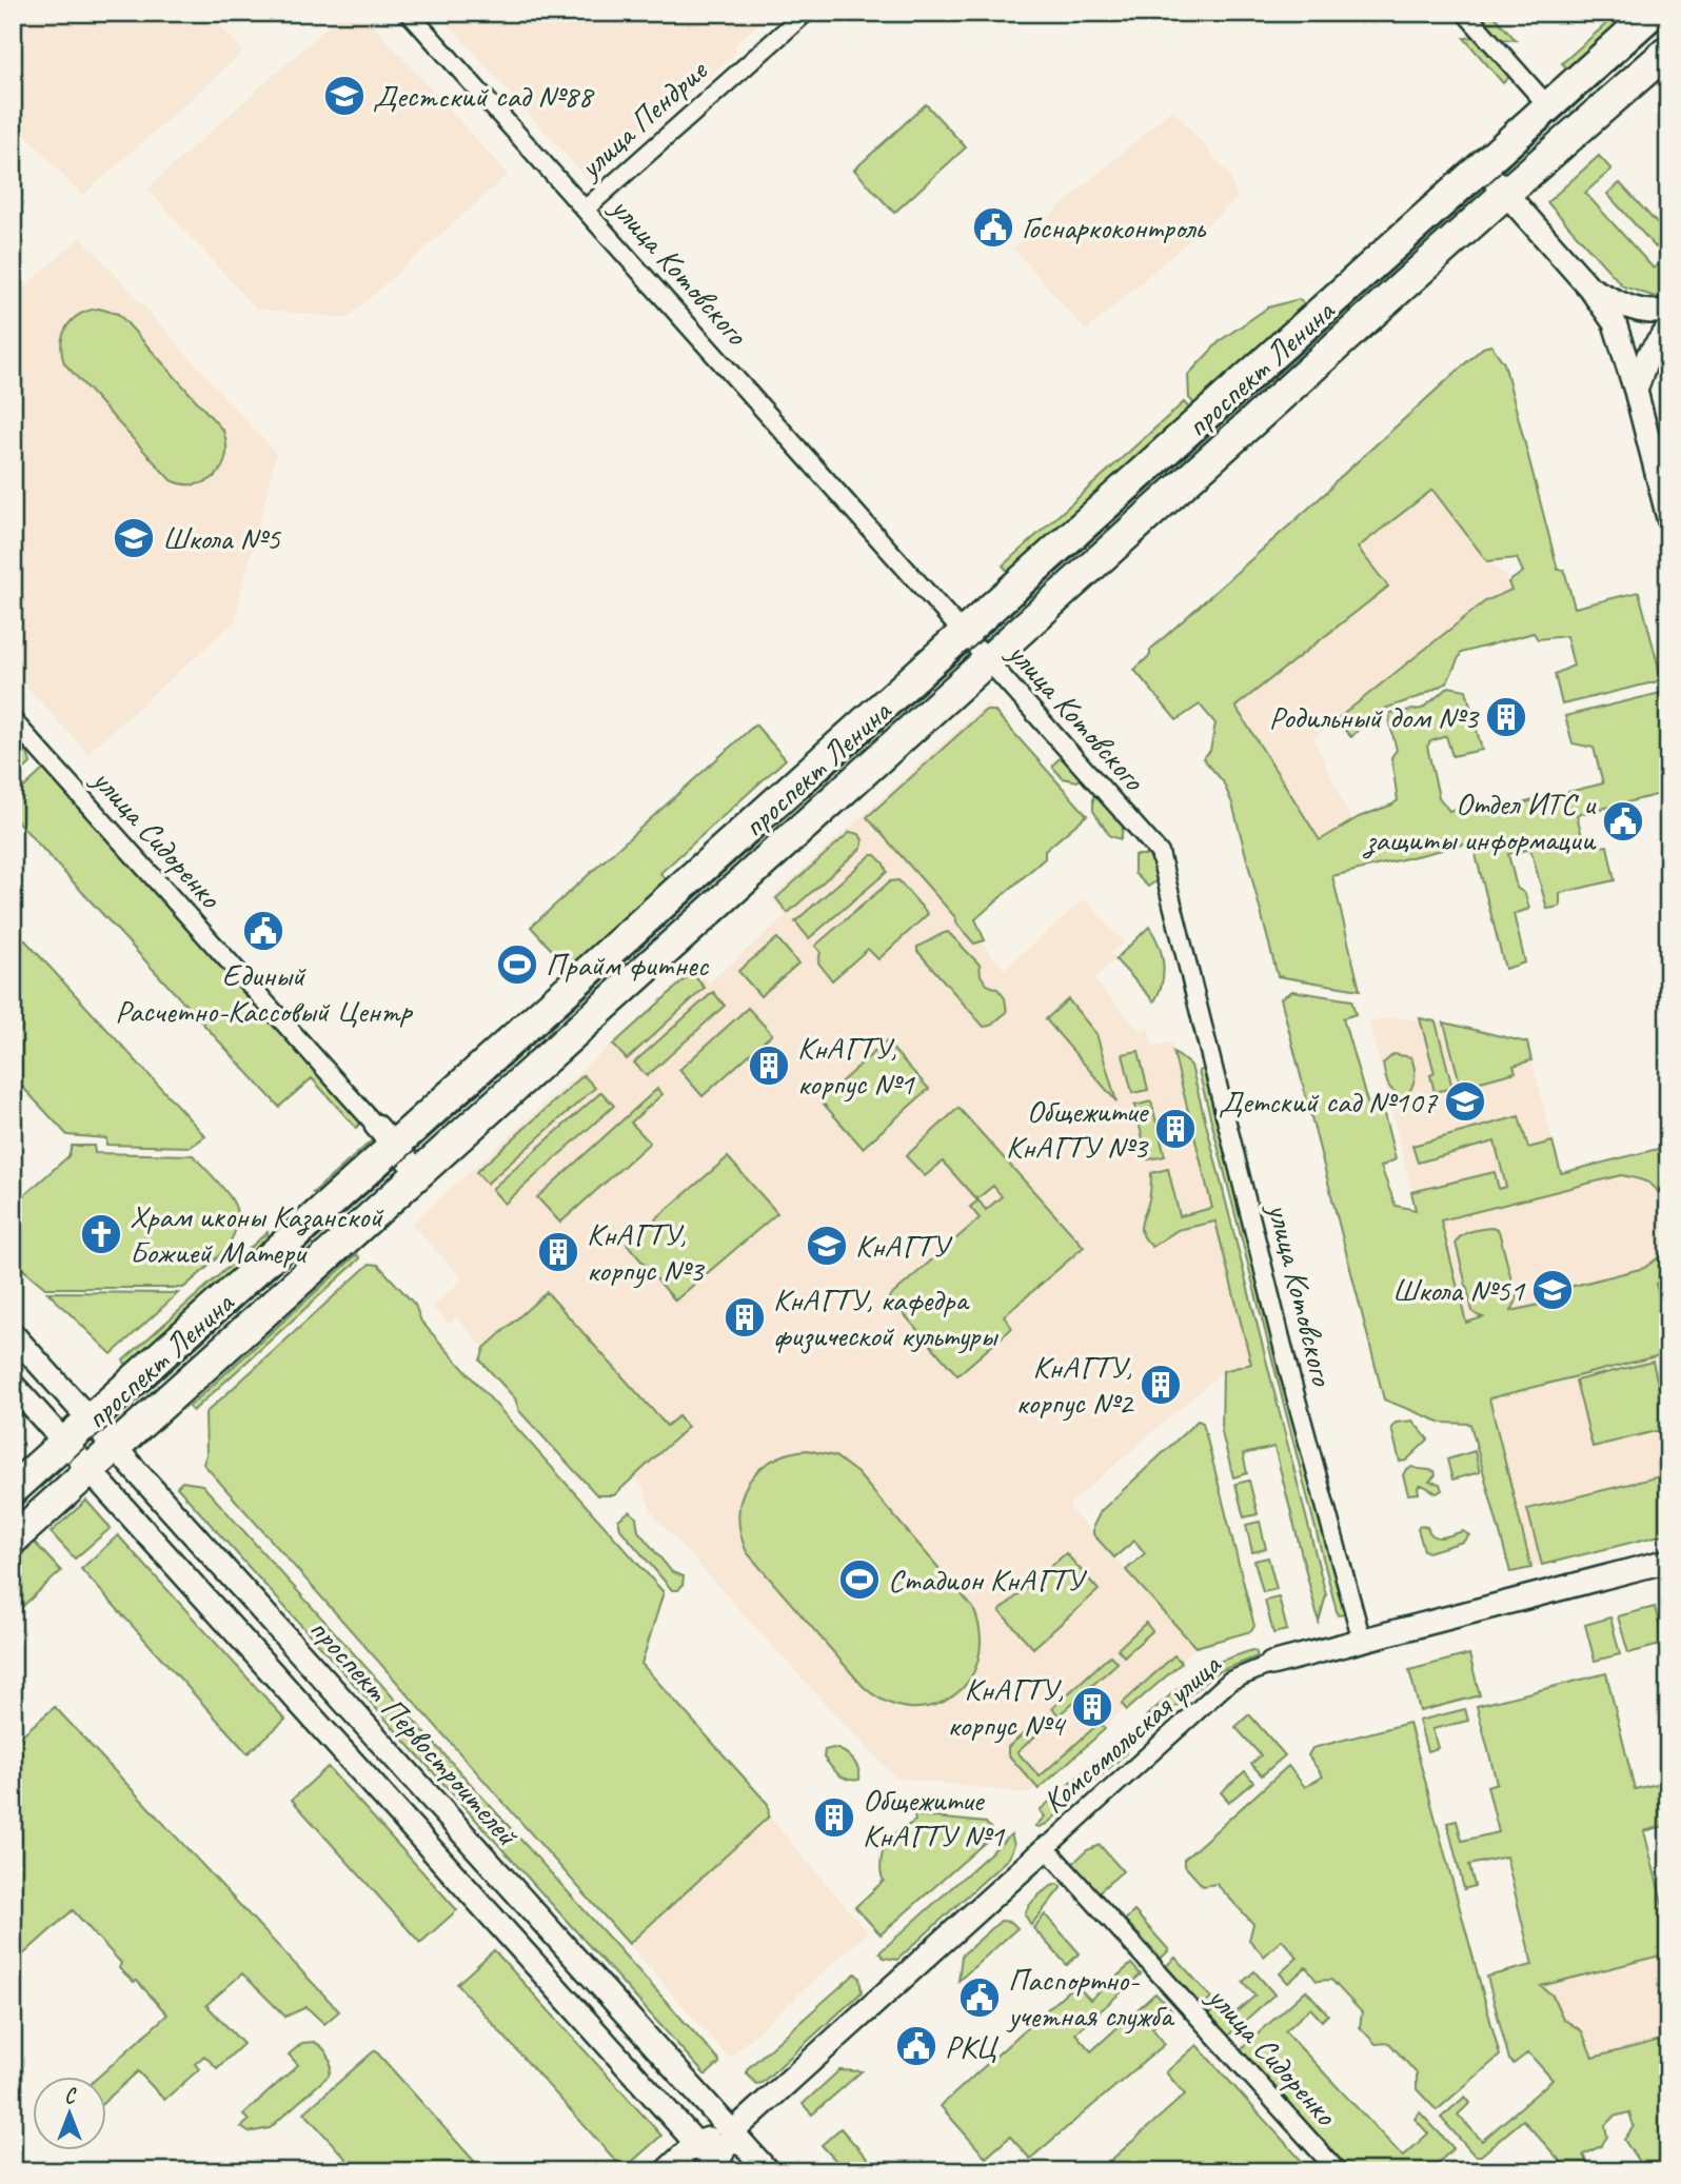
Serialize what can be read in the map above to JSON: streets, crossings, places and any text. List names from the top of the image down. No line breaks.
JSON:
{"streets":{"highway":["проспект Ленина"],"main road":["проспект Первостроителей","Комсомольская улица"],"street":["улица Пендрие","улица Котовского","улица Сидоренко"]},"crossings":[["улица Пендрие","улица Котовского"],["улица Котовского","проспект Ленина"],["улица Котовского","Комсомольская улица"],["проспект Ленина","улица Сидоренко"],["проспект Ленина","проспект Первостроителей"],["улица Сидоренко","Комсомольская улица"],["проспект Первостроителей","Комсомольская улица"]],"places":{"school or university":["Дестский сад №88","Школа №5","Детский сад №107","КнАГТУ","Школа №51"],"public building":["Госнаркоконтроль","Отдел ИТС и защиты информации","Единый Расчетно-Кассовый Центр","Паспортно- учетная служба","РКЦ"],"building":["Родильный дом №3","КнАГТУ, корпус №1","Общежитие КнАГТУ №3","КнАГТУ, корпус №3","КнАГТУ, кафедра физической культуры","КнАГТУ, корпус №2","КнАГТУ, корпус №4","Общежитие КнАГТУ №1"],"sports":["Прайм фитнес","Стадион КнАГТУ"],"church":["Храм иконы Казанской Божией Матери"]},"north":"top"}
